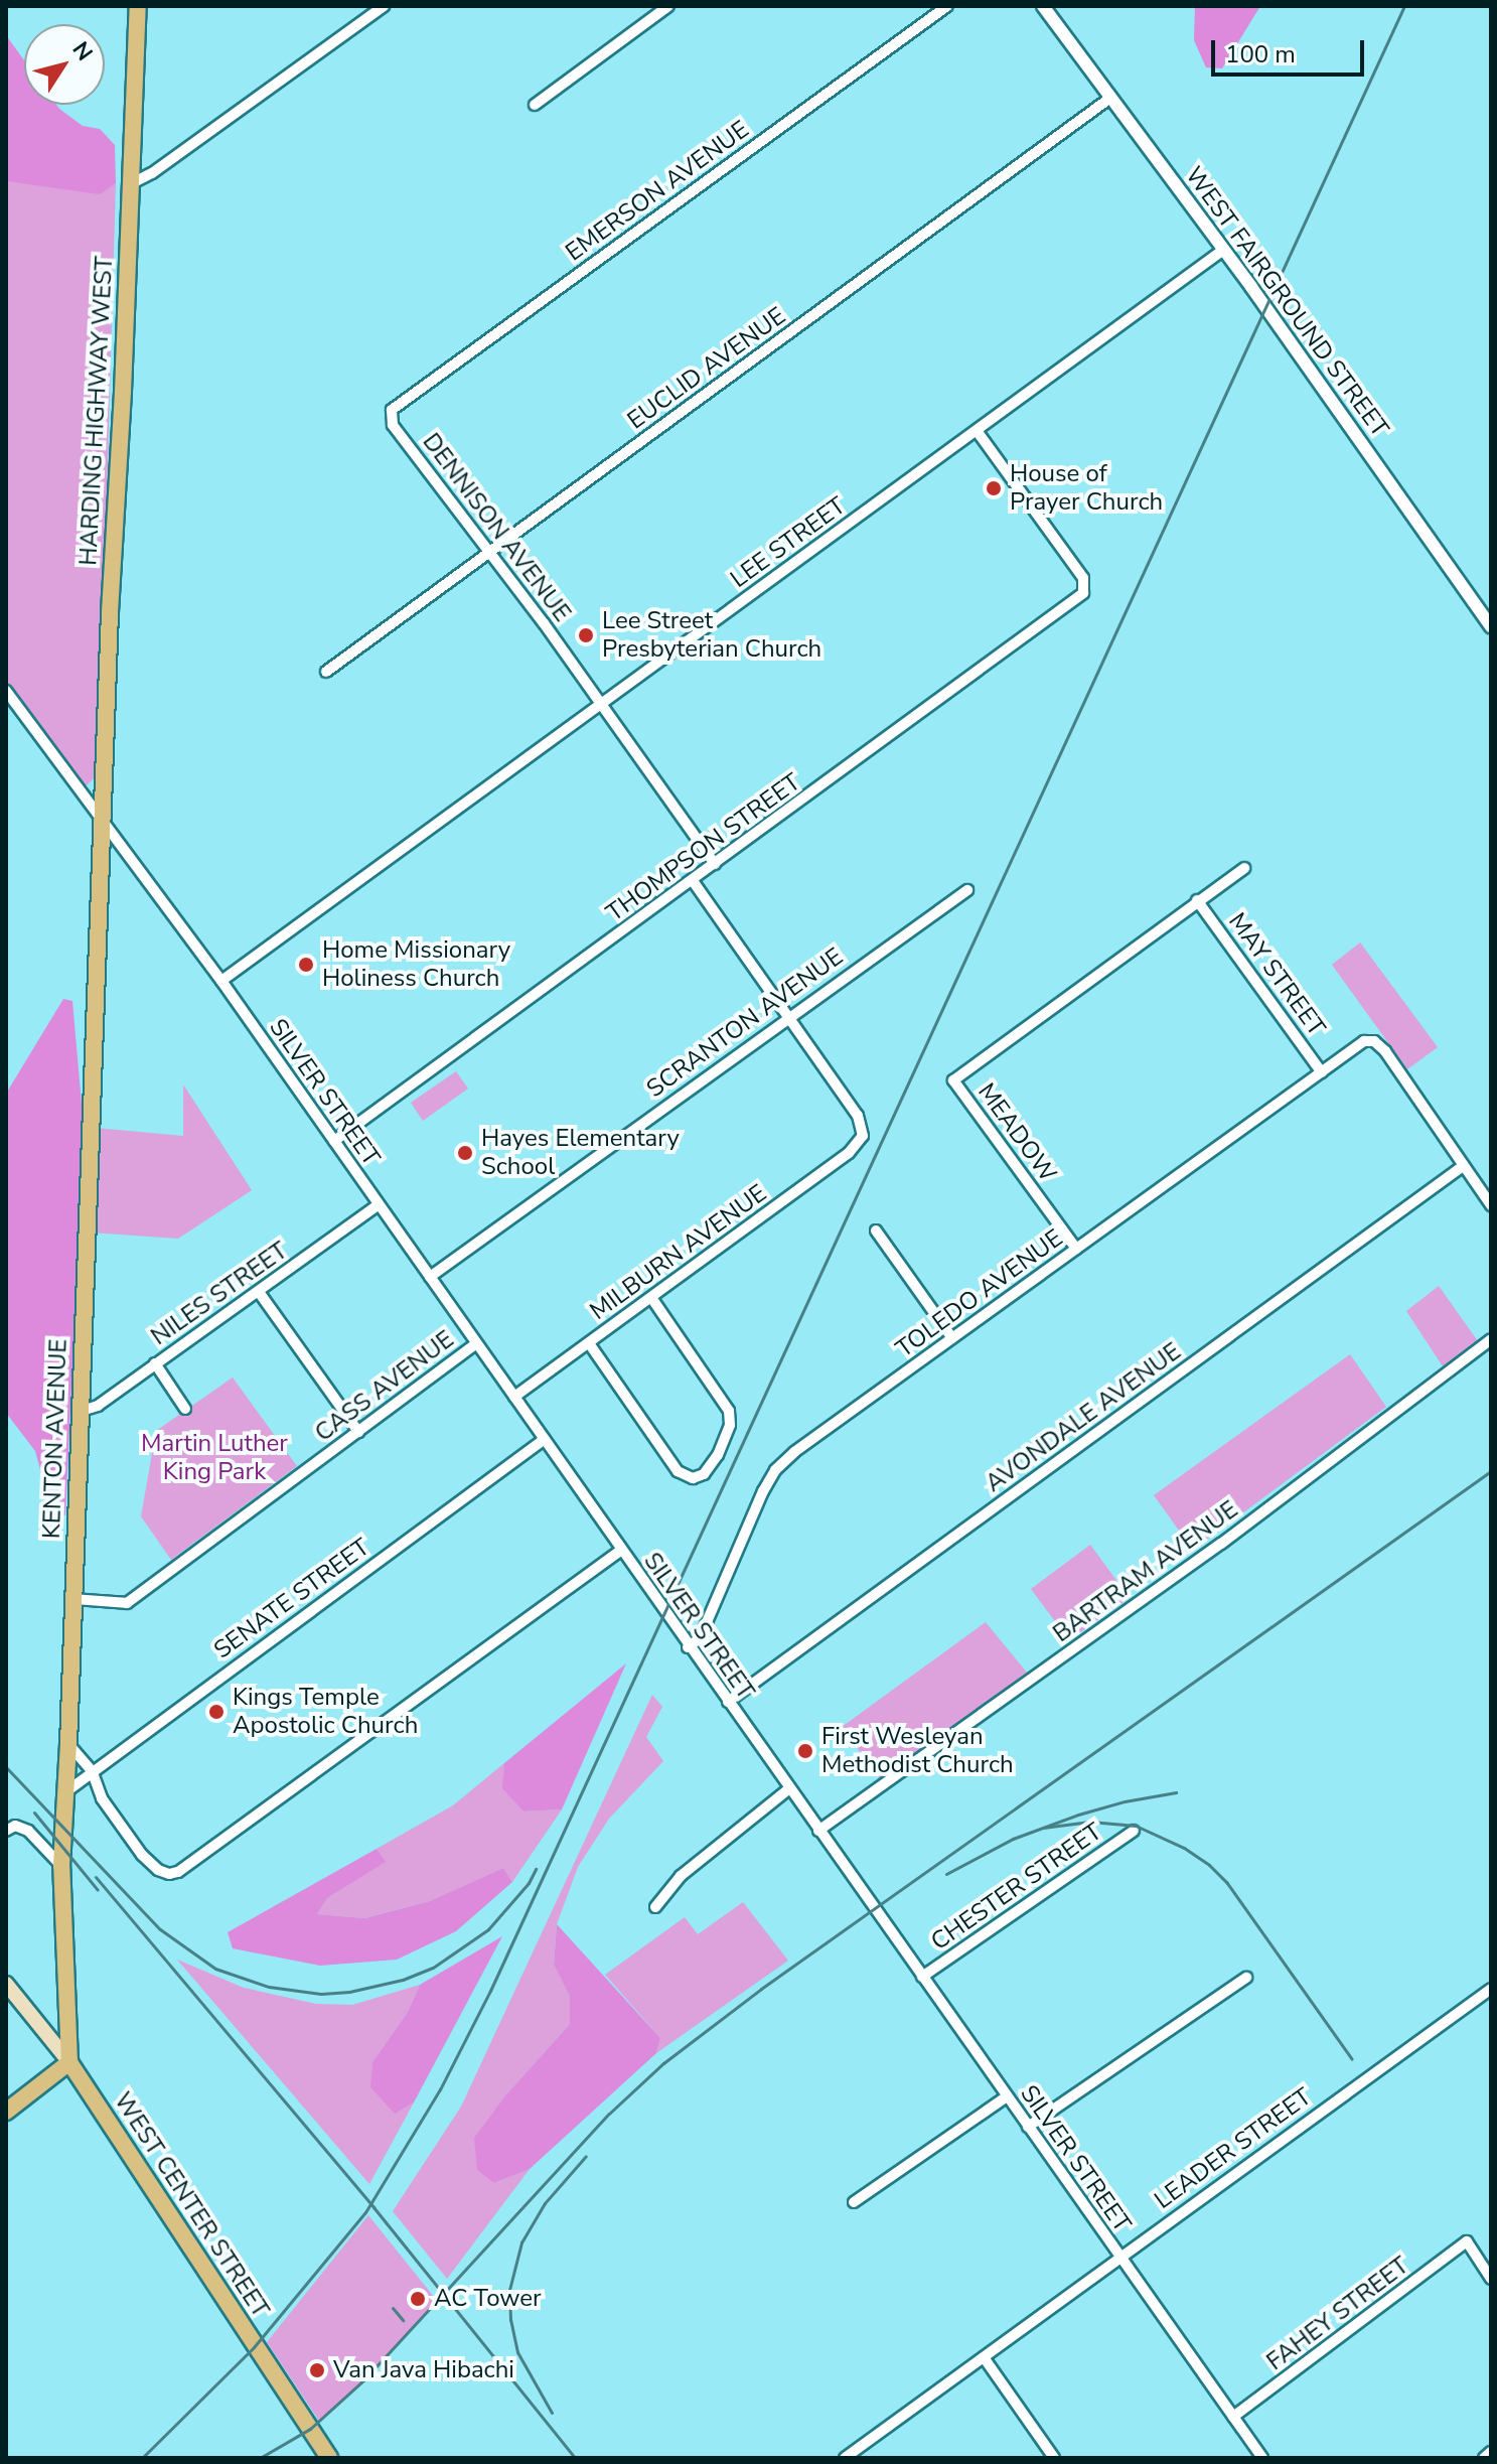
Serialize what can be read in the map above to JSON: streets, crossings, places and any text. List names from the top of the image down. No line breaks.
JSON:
{"streets":{"main road":["HARDING HIGHWAY WEST","KENTON AVENUE","WEST CENTER STREET"],"street":["EMERSON AVENUE","WEST FAIRGROUND STREET","EUCLID AVENUE","DENNISON AVENUE","LEE STREET","THOMPSON STREET","MAY STREET","SCRANTON AVENUE","SILVER STREET","MEADOW","MILBURN AVENUE","NILES STREET","TOLEDO AVENUE","CASS AVENUE","AVONDALE AVENUE","BARTRAM AVENUE","SENATE STREET","CHESTER STREET","LEADER STREET","FAHEY STREET"]},"crossings":[["EMERSON AVENUE","DENNISON AVENUE"],["WEST FAIRGROUND STREET","EUCLID AVENUE"],["WEST FAIRGROUND STREET","LEE STREET"],["EUCLID AVENUE","DENNISON AVENUE"],["HARDING HIGHWAY WEST","SILVER STREET"],["HARDING HIGHWAY WEST","KENTON AVENUE"],["DENNISON AVENUE","LEE STREET"],["DENNISON AVENUE","THOMPSON STREET"],["LEE STREET","THOMPSON STREET"],["LEE STREET","SILVER STREET"],["THOMPSON STREET","SILVER STREET"],["MAY STREET","MEADOW"],["MAY STREET","TOLEDO AVENUE"],["SCRANTON AVENUE","SILVER STREET"],["SCRANTON AVENUE","MILBURN AVENUE"],["SILVER STREET","MILBURN AVENUE"],["SILVER STREET","NILES STREET"],["SILVER STREET","TOLEDO AVENUE"],["SILVER STREET","CASS AVENUE"],["SILVER STREET","AVONDALE AVENUE"],["SILVER STREET","KENTON AVENUE"],["SILVER STREET","BARTRAM AVENUE"],["SILVER STREET","SENATE STREET"],["SILVER STREET","CHESTER STREET"],["SILVER STREET","LEADER STREET"],["SILVER STREET","FAHEY STREET"],["MEADOW","TOLEDO AVENUE"],["NILES STREET","KENTON AVENUE"],["TOLEDO AVENUE","AVONDALE AVENUE"],["CASS AVENUE","KENTON AVENUE"],["KENTON AVENUE","SENATE STREET"],["KENTON AVENUE","WEST CENTER STREET"]],"parks":["Martin Luther King Park"],"places":["House of Prayer Church","Lee Street Presbyterian Church","Home Missionary Holiness Church","Hayes Elementary School","Kings Temple Apostolic Church","First Wesleyan Methodist Church","AC Tower","Van Java Hibachi"],"scale_bar":"100 m","north":"top right"}
